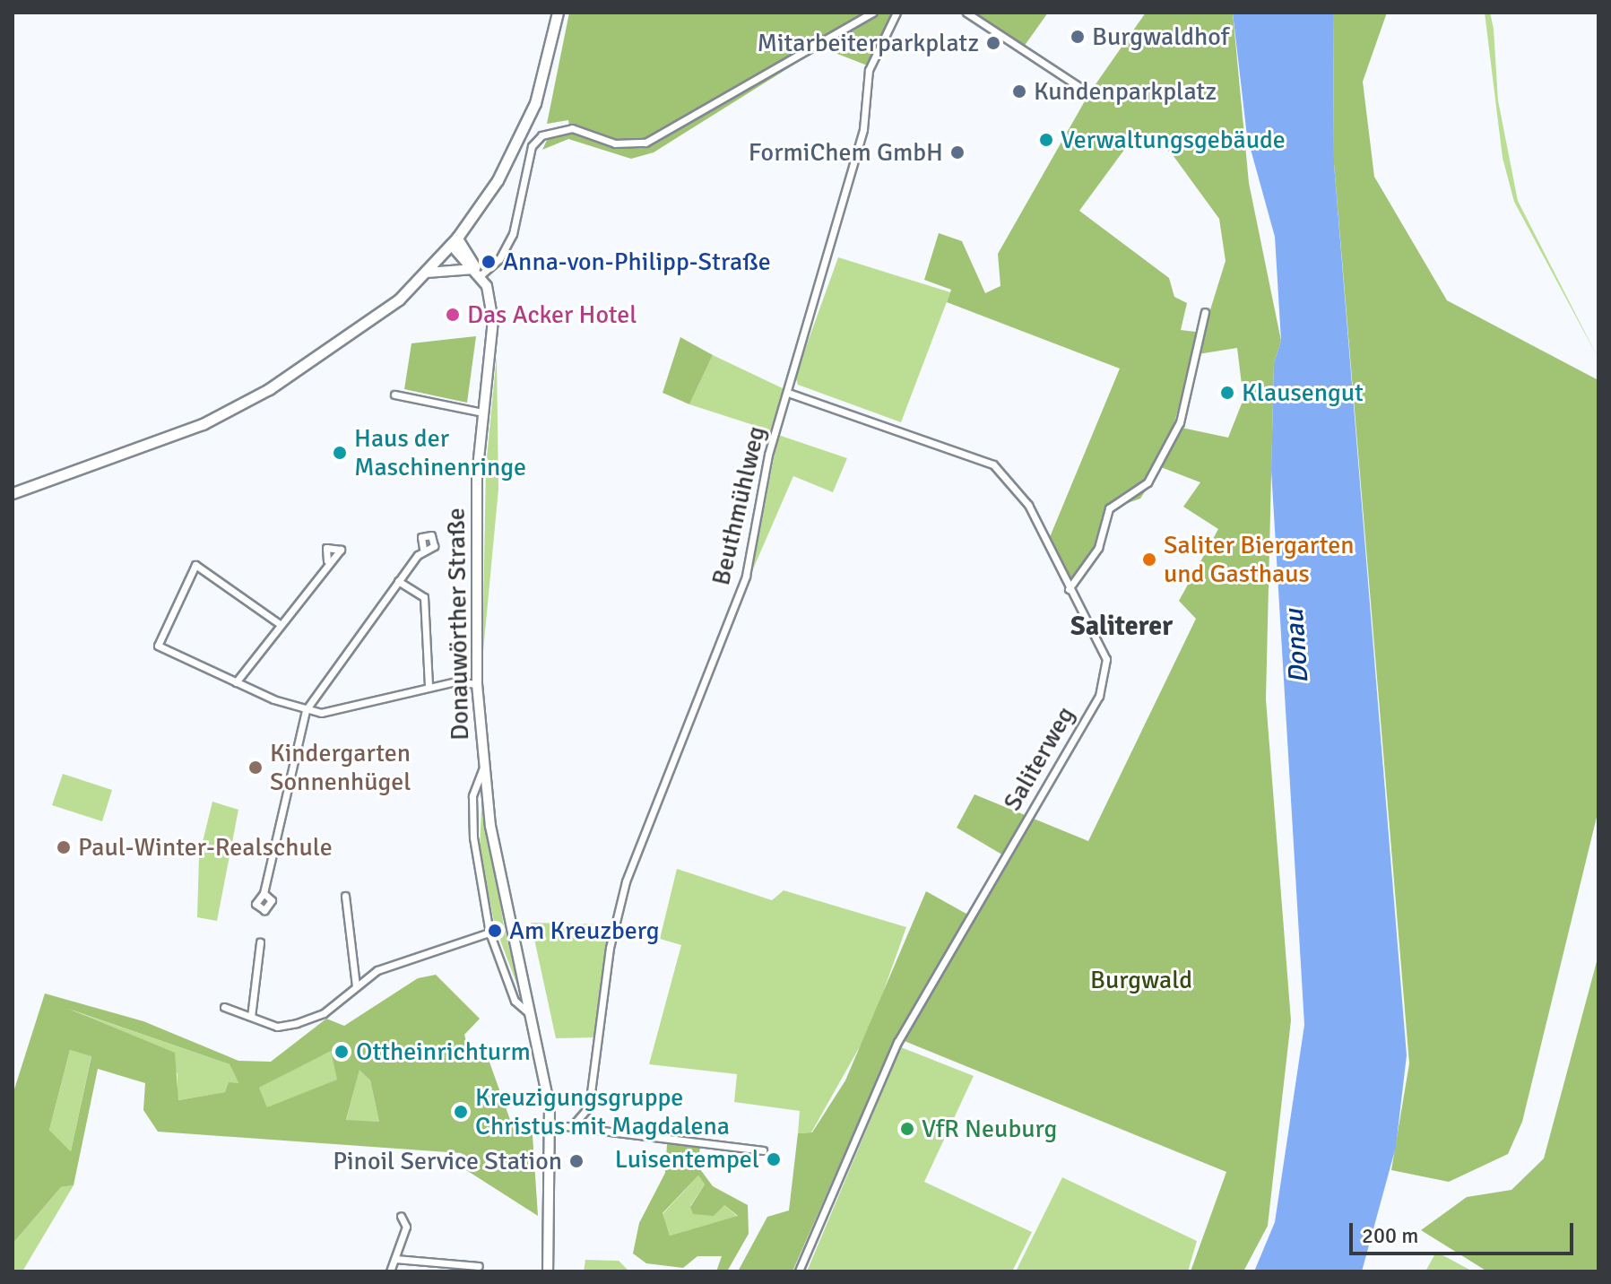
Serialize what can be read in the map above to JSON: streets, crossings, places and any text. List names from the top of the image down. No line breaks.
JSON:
{"streets":{"main road":["Donauwörther Straße"],"street":["Beuthmühlweg","Saliterweg"]},"crossings":[["Beuthmühlweg","Saliterweg"]],"districts":["Saliterer"],"water":["Donau"],"parks":["Burgwald"],"places":["Burgwaldhof","Mitarbeiterparkplatz","Kundenparkplatz","Verwaltungsgebäude","FormiChem GmbH","Anna-von-Philipp-Straße","Das Acker Hotel","Klausengut","Haus der Maschinenringe","Saliter Biergarten und Gasthaus","Kindergarten Sonnenhügel","Paul-Winter-Realschule","Am Kreuzberg","Ottheinrichturm","Kreuzigungsgruppe Christus mit Magdalena","VfR Neuburg","Luisentempel","Pinoil Service Station"],"scale_bar":"200 m"}
